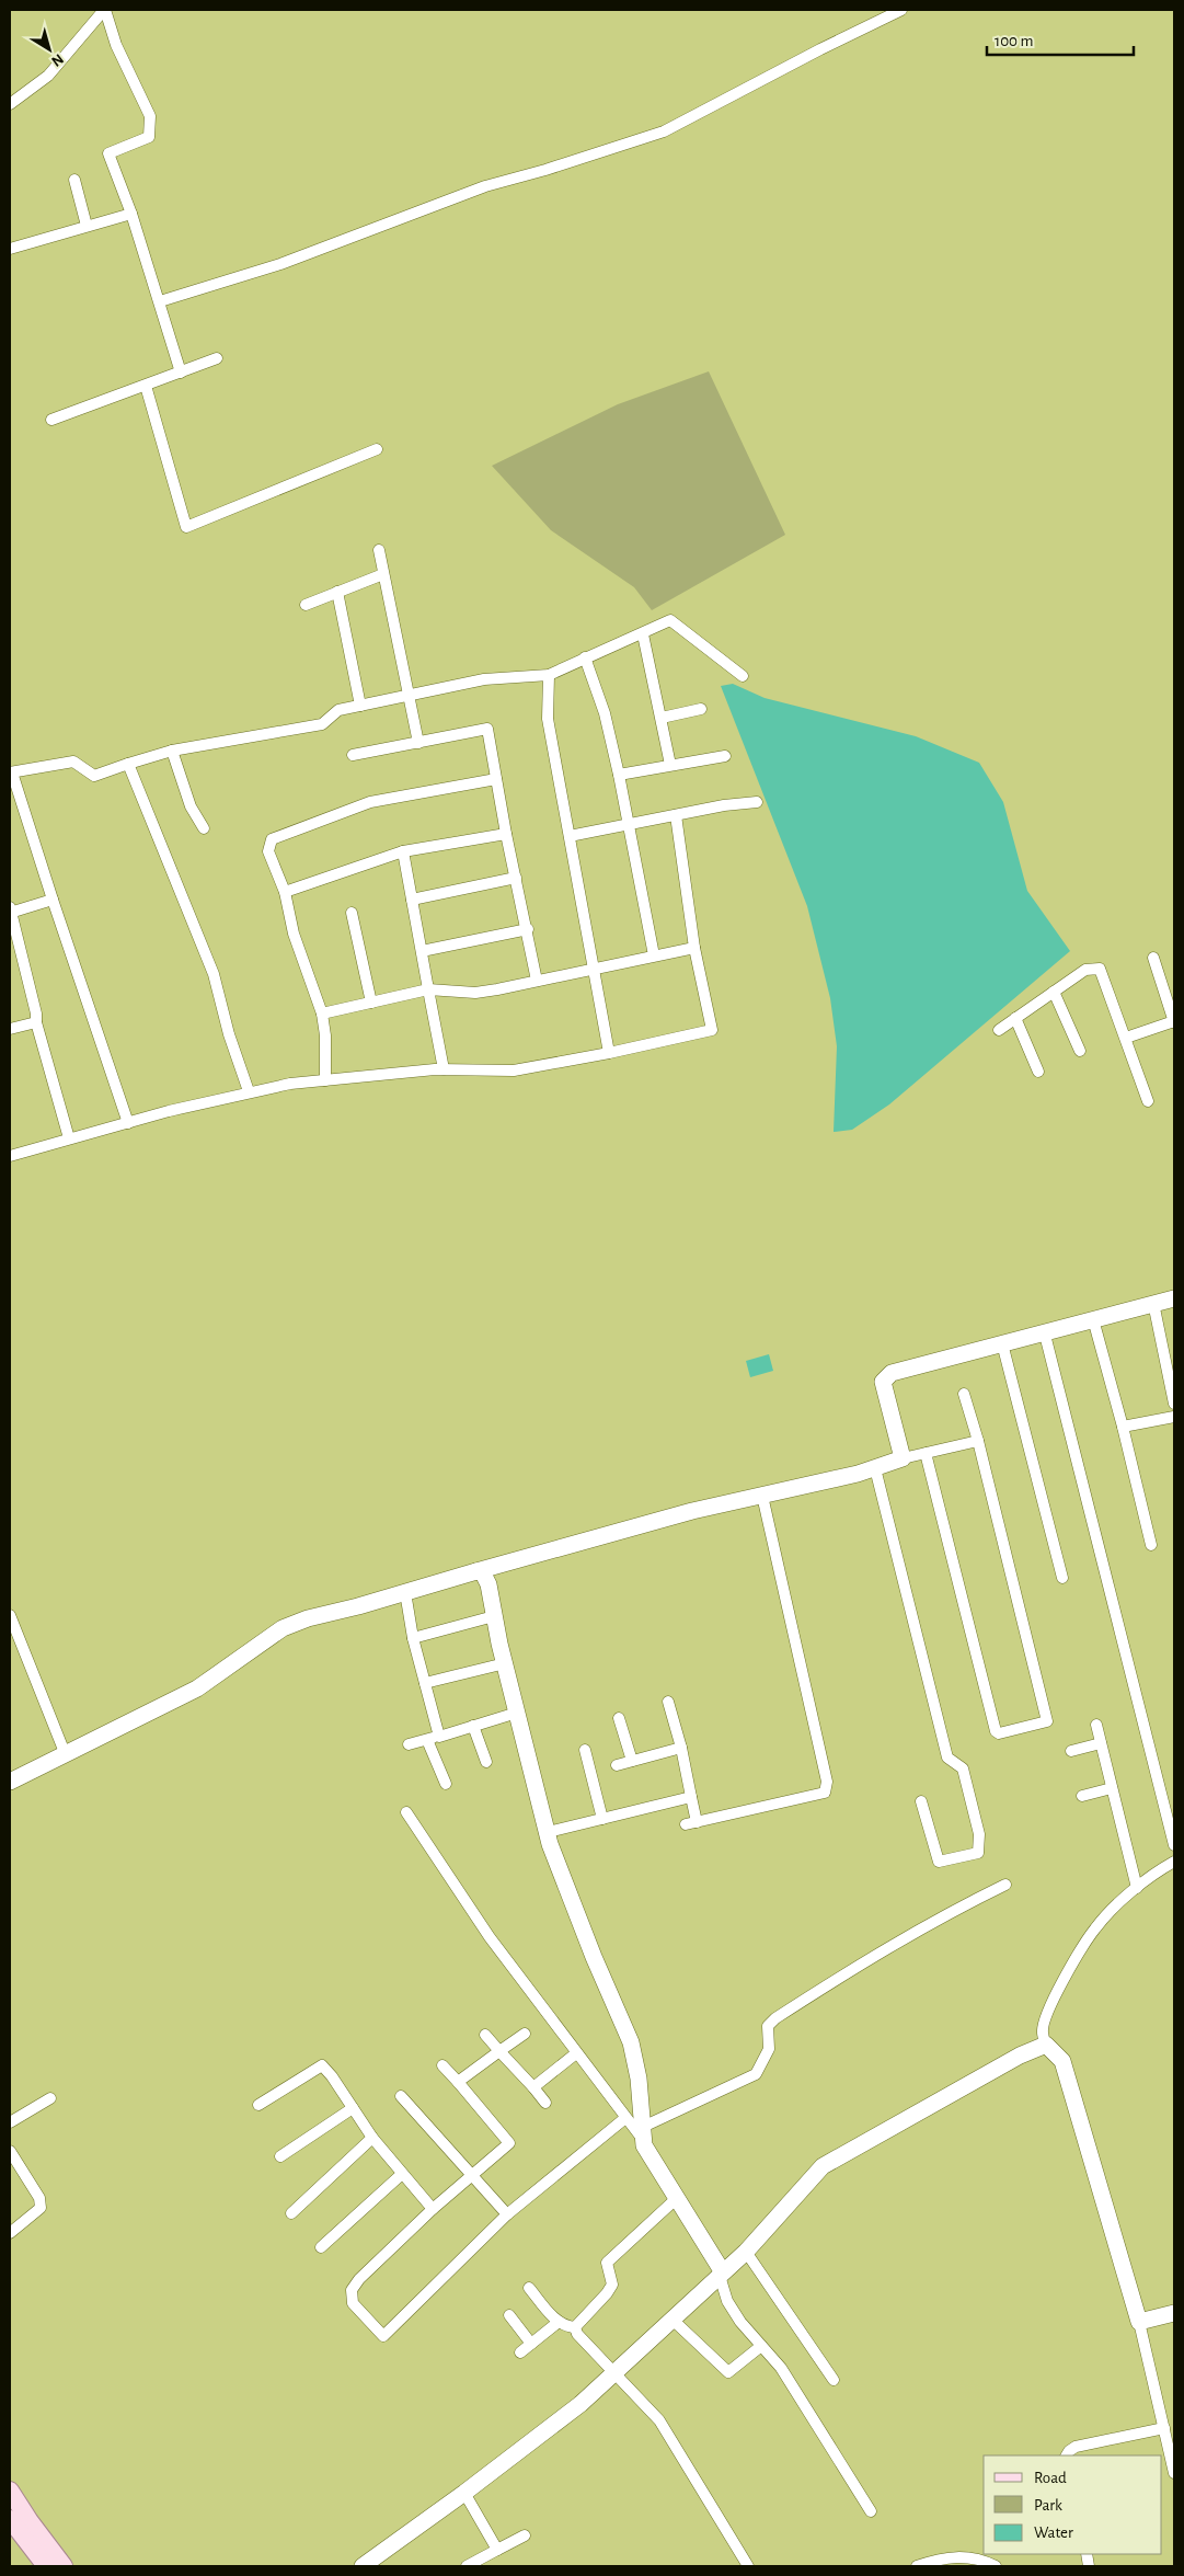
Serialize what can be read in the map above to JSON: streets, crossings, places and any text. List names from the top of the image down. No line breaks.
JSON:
{"legend":["Road","Park","Water"],"scale_bar":"100 m","north":"bottom right"}
